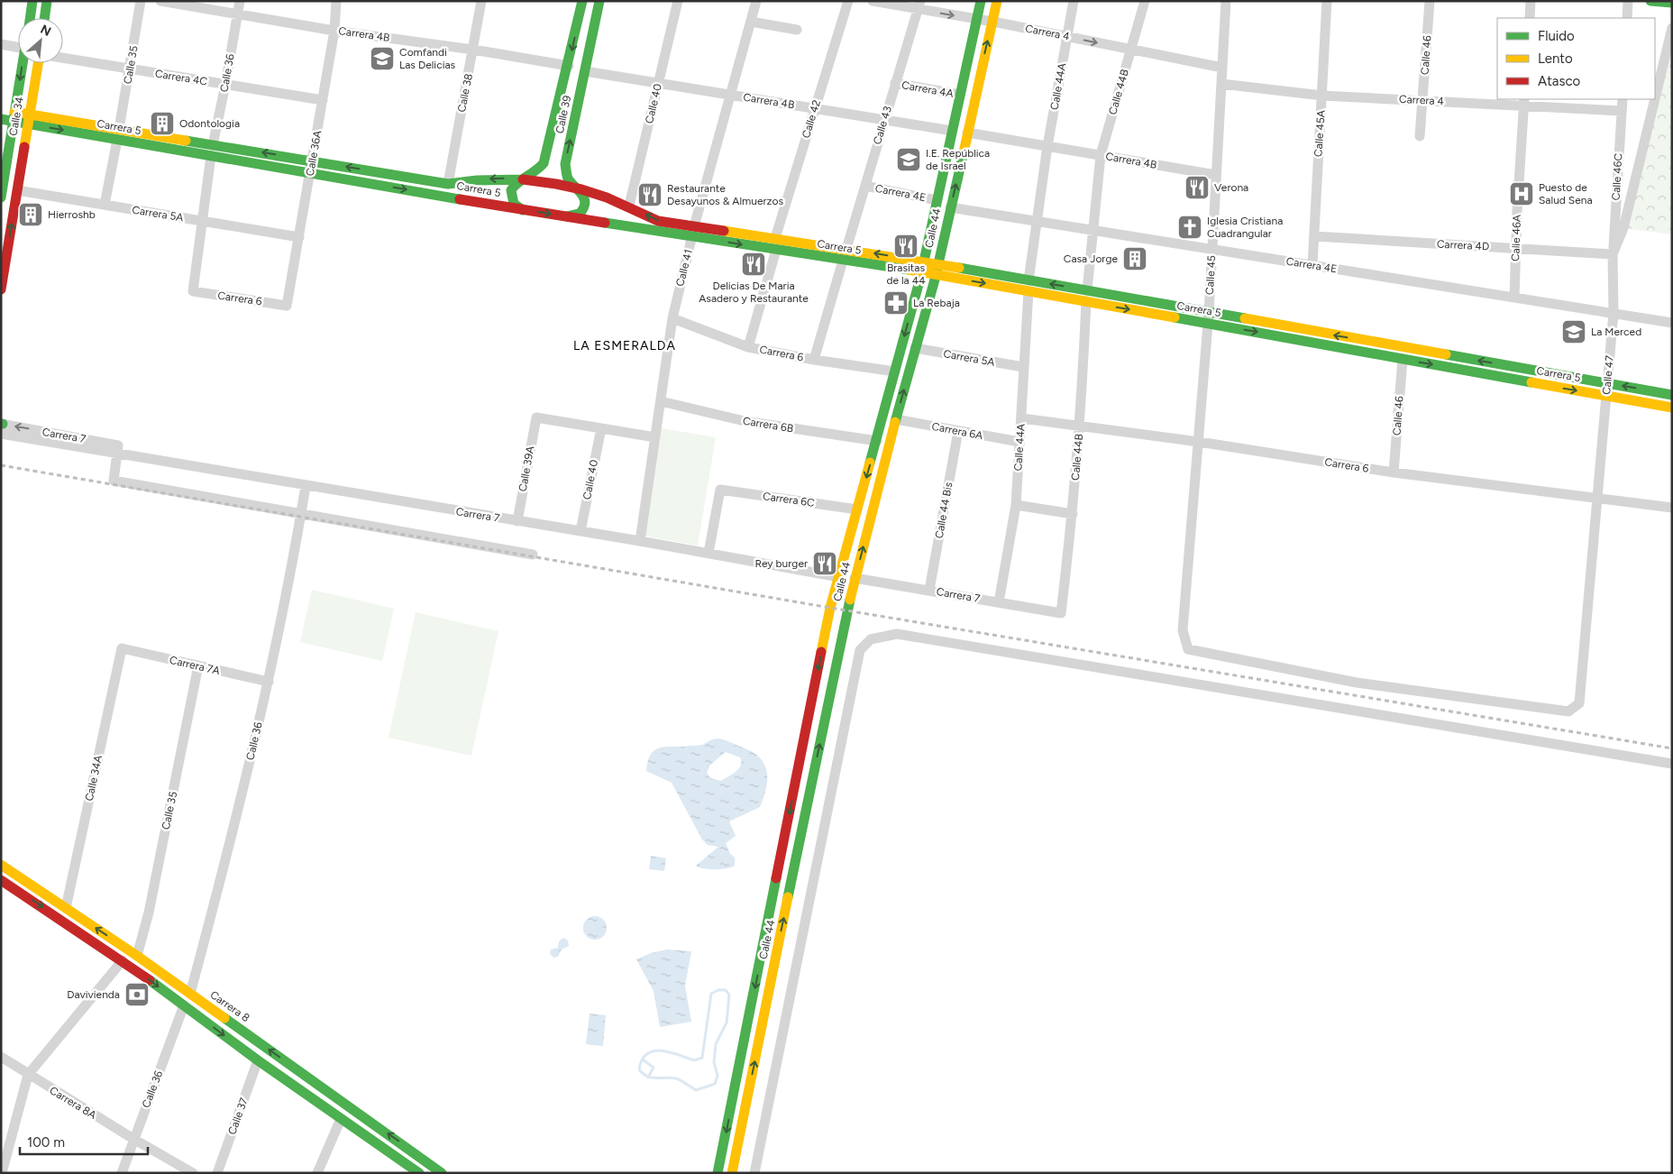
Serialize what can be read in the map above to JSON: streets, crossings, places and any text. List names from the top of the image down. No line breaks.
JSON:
{"streets":{"main road":["Calle 39","Calle 34","Carrera 5","Calle 44","Carrera 8"],"street":["Carrera 4","Carrera 4B","Calle 46","Calle 35","Calle 36","Carrera 4C","Calle 44A","Carrera 4A","Calle 44B","Calle 38","Calle 40","Calle 42","Calle 43","Calle 45A","Calle 36A","Calle 46C","Carrera 4E","Carrera 5A","Calle 46A","Carrera 4D","Calle 41","Calle 45","Carrera 6","Calle 47","Carrera 6B","Carrera 6A","Carrera 7","Calle 39A","Carrera 6C","Calle 44 Bis","Carrera 7A","Calle 34A","Carrera 8A","Calle 37"]},"crossings":[["Carrera 4","Calle 46"],["Carrera 4","Calle 44A"],["Carrera 4","Calle 44B"],["Carrera 4","Calle 43"],["Carrera 4","Calle 45A"],["Carrera 4","Calle 46C"],["Carrera 4","Calle 44"],["Carrera 4","Calle 46A"],["Carrera 4","Calle 45"],["Carrera 4B","Calle 36"],["Carrera 4B","Calle 44A"],["Carrera 4B","Calle 44B"],["Carrera 4B","Calle 38"],["Carrera 4B","Calle 40"],["Carrera 4B","Calle 39"],["Carrera 4B","Calle 42"],["Carrera 4B","Calle 43"],["Carrera 4B","Calle 36A"],["Carrera 4B","Calle 44"],["Carrera 4B","Calle 41"],["Carrera 4B","Calle 45"],["Calle 46","Carrera 5"],["Calle 46","Carrera 6"],["Calle 35","Carrera 4C"],["Calle 35","Carrera 5"],["Calle 35","Carrera 5A"],["Calle 35","Carrera 7A"],["Calle 35","Carrera 8"],["Calle 36","Carrera 4C"],["Calle 36","Carrera 5"],["Calle 36","Carrera 7"],["Calle 36","Carrera 7A"],["Calle 36","Carrera 8"],["Calle 36","Carrera 8A"],["Carrera 4C","Calle 36A"],["Calle 44A","Carrera 5"],["Calle 44A","Carrera 4E"],["Calle 44A","Carrera 5A"],["Calle 44A","Carrera 6"],["Calle 44A","Carrera 6A"],["Calle 44A","Carrera 7"],["Carrera 4A","Calle 43"],["Carrera 4A","Calle 44"],["Calle 44B","Carrera 5"],["Calle 44B","Carrera 4E"],["Calle 44B","Carrera 6"],["Calle 44B","Carrera 7"],["Calle 38","Carrera 5"],["Calle 40","Carrera 5"],["Calle 40","Carrera 7"],["Calle 40","Calle 39A"],["Calle 39","Carrera 5"],["Calle 34","Carrera 5"],["Calle 34","Carrera 5A"],["Calle 42","Carrera 5"],["Calle 43","Carrera 5"],["Calle 43","Carrera 4E"],["Carrera 5","Calle 36A"],["Carrera 5","Calle 44"],["Carrera 5","Calle 41"],["Carrera 5","Calle 45"],["Carrera 5","Calle 47"],["Calle 45A","Carrera 4E"],["Calle 45A","Carrera 4D"],["Calle 36A","Carrera 5A"],["Calle 36A","Carrera 6"],["Calle 46C","Carrera 4D"],["Calle 46C","Calle 47"],["Carrera 4E","Calle 44"],["Carrera 4E","Calle 46A"],["Carrera 4E","Calle 45"],["Carrera 4E","Calle 47"],["Carrera 5A","Calle 44"],["Carrera 5A","Carrera 6"],["Calle 44","Carrera 6"],["Calle 44","Carrera 6B"],["Calle 44","Carrera 6A"],["Calle 44","Carrera 7"],["Calle 44","Carrera 6C"],["Calle 46A","Carrera 4D"],["Carrera 4D","Calle 47"],["Calle 41","Carrera 6"],["Calle 41","Carrera 6B"],["Calle 41","Carrera 7"],["Calle 45","Carrera 6"],["Calle 45","Calle 47"],["Carrera 6","Calle 47"],["Carrera 6A","Calle 44 Bis"],["Carrera 7","Calle 39A"],["Carrera 7","Carrera 6C"],["Carrera 7","Calle 44 Bis"],["Carrera 7A","Calle 34A"],["Calle 34A","Carrera 8"]],"districts":["LA ESMERALDA"],"places":{"school or university":["Comfandi Las Delicias","I.E. República de Israel","La Merced"],"building":["Odontologia","Hierroshb","Casa Jorge"],"restaurant":["Verona","Restaurante Desayunos & Almuerzos","Brasitas de la 44","Delicias De Maria Asadero y Restaurante","Rey burger"],"hospital":["Puesto de Salud Sena"],"church":["Iglesia Cristiana Cuadrangular"],"pharmacy":["La Rebaja"],"bank":["Davivienda"]},"legend":["Fluido","Lento","Atasco"],"scale_bar":"100 m","north":"top right"}
